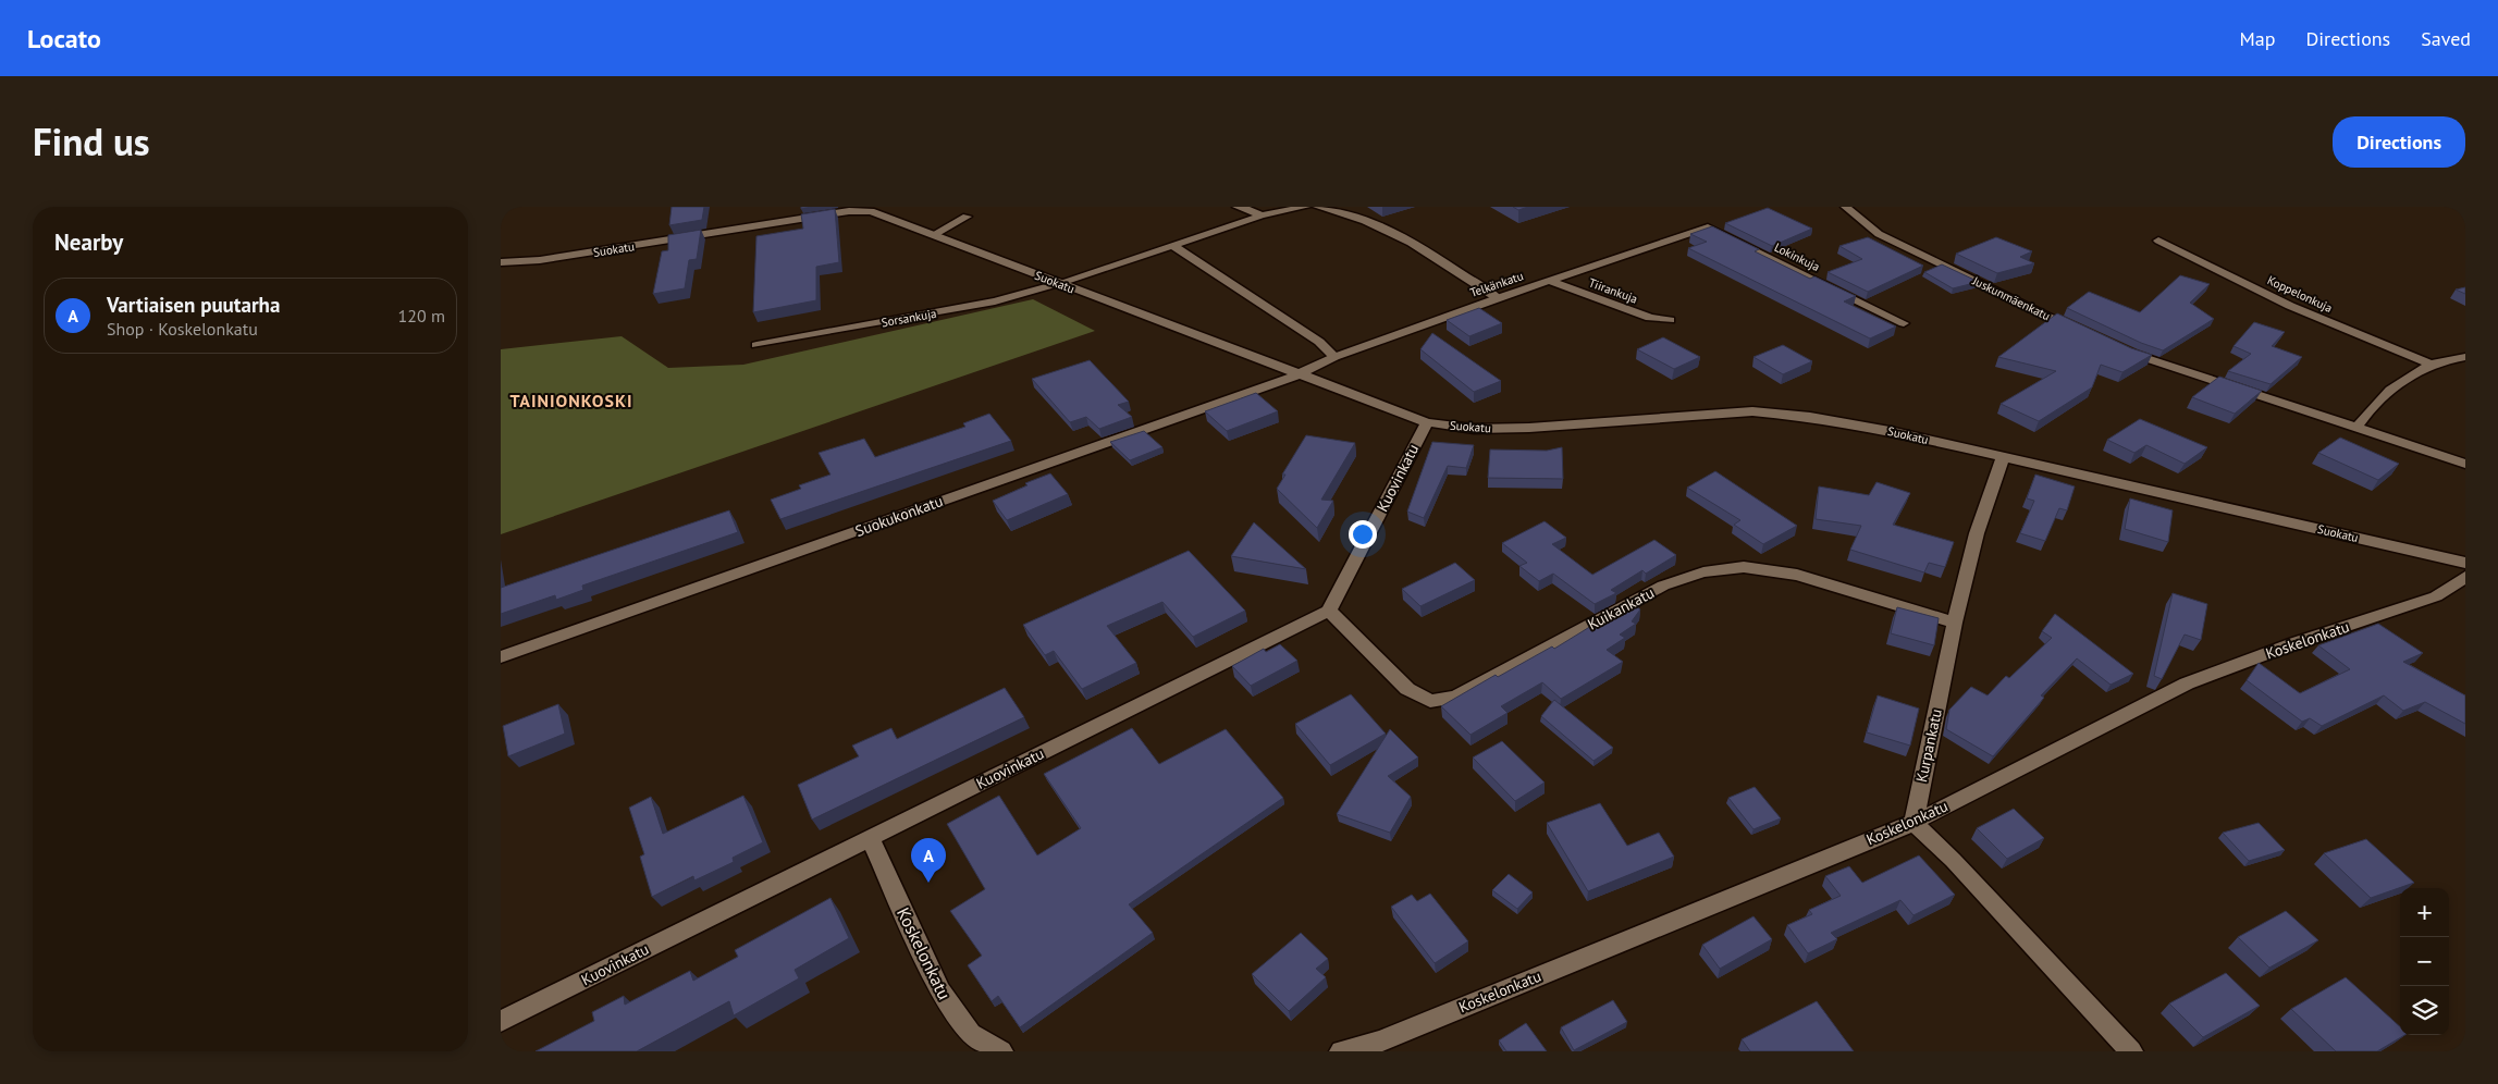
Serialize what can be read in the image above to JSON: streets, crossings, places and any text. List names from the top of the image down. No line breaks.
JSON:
{"streets":{"street":["Suokatu","Lokinkuja","Telkänkatu","Tiirankuja","Koppelonkuja","Juskunmäenkatu","Sorsankuja","Kuovinkatu","Suokukonkatu","Kuikankatu","Koskelonkatu","Kurpankatu"]},"crossings":[["Suokatu","Telkänkatu"],["Suokatu","Sorsankuja"],["Suokatu","Kuovinkatu"],["Suokatu","Suokukonkatu"],["Suokatu","Kurpankatu"],["Lokinkuja","Telkänkatu"],["Telkänkatu","Tiirankuja"],["Telkänkatu","Suokukonkatu"],["Kuovinkatu","Kuikankatu"],["Kuovinkatu","Koskelonkatu"],["Kuikankatu","Kurpankatu"],["Koskelonkatu","Kurpankatu"]],"districts":["TAINIONKOSKI"],"page":{"header":"Locato","nav":["Map","Directions","Saved"],"title":"Find us","buttons":"Directions","heading":"Nearby","list":[{"mark":"A","name":"Vartiaisen puutarha","note":"Shop · Koskelonkatu","value":"120 m"}],"pins":"A","map_buttons":["+","−"]}}
